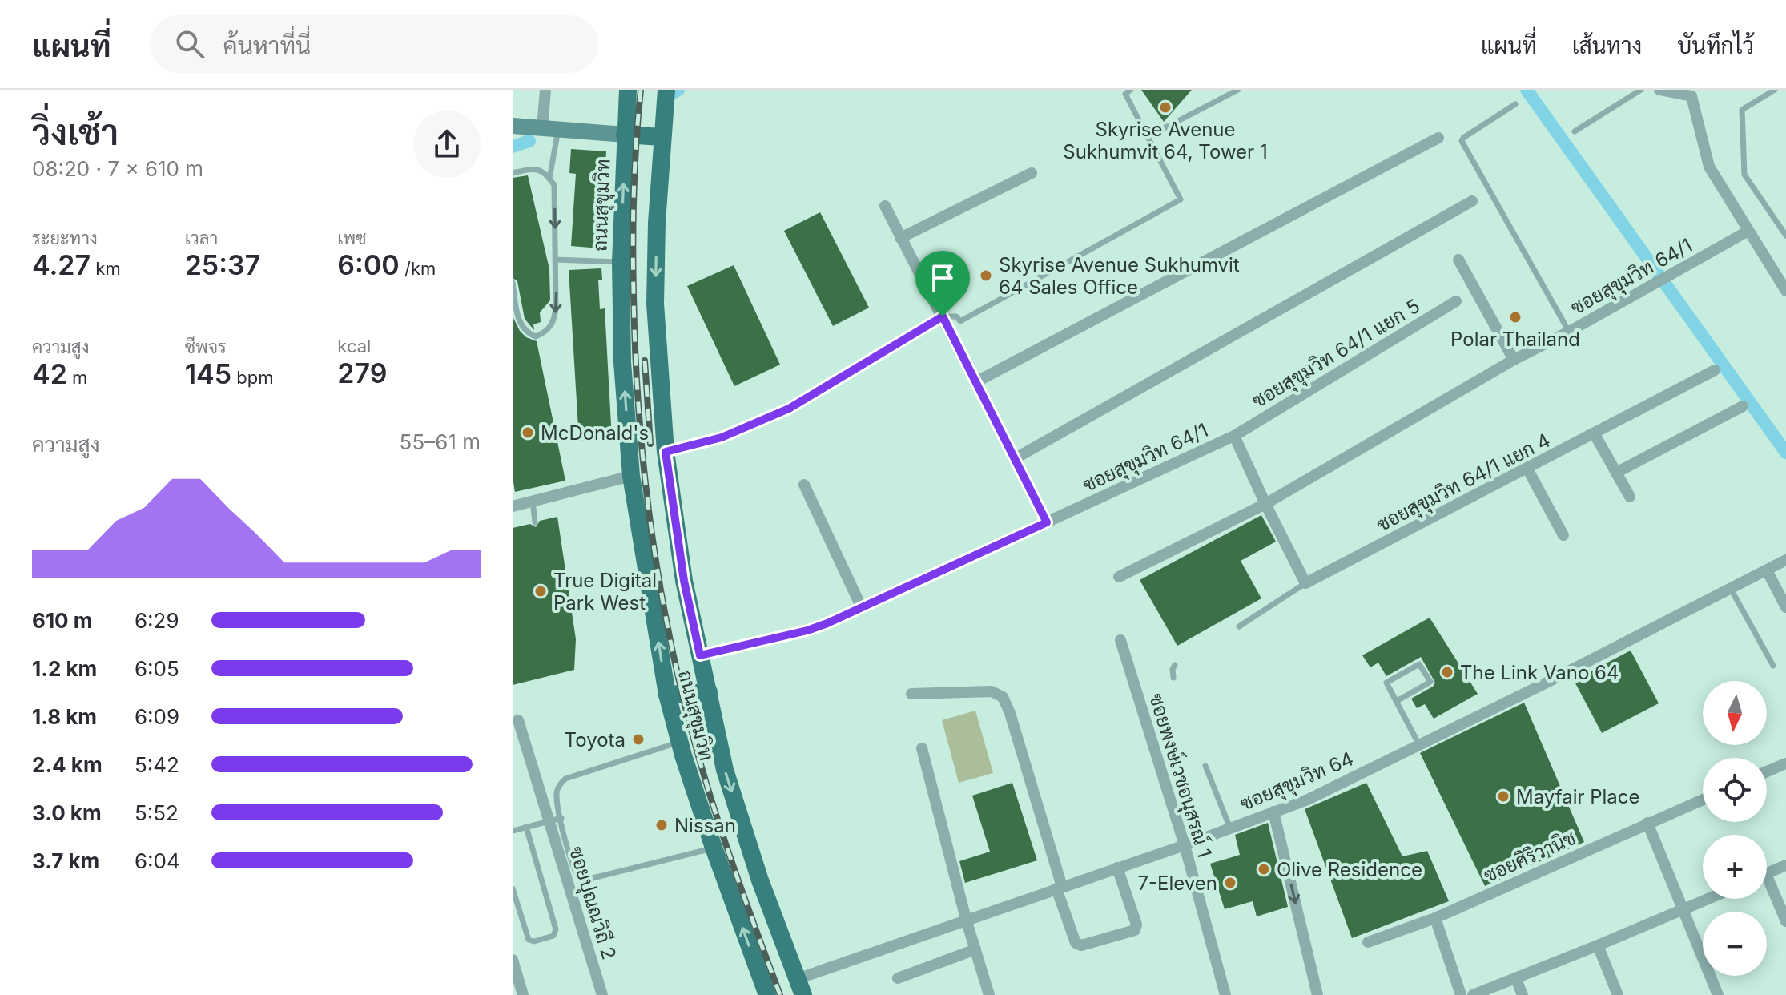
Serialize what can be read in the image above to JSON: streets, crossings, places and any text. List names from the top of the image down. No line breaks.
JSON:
{"streets":{"main road":["ถนนสุขุมวิท"],"street":["ซอยสุขุมวิท 64/1","ซอยสุขุมวิท 64/1 แยก 5","ซอยสุขุมวิท 64/1 แยก 4","ซอยพงษ์เวชอนุสรณ์ 1","ซอยสุขุมวิท 64","ซอยศิริวานิช","ซอยปุณณวิถี 2"]},"crossings":[["ถนนสุขุมวิท","ซอยสุขุมวิท 64/1"],["ถนนสุขุมวิท","ซอยสุขุมวิท 64"],["ซอยสุขุมวิท 64/1","ซอยสุขุมวิท 64/1 แยก 5"],["ซอยพงษ์เวชอนุสรณ์ 1","ซอยสุขุมวิท 64"]],"places":["Skyrise Avenue Sukhumvit 64, Tower 1","Skyrise Avenue Sukhumvit 64 Sales Office","Polar Thailand","McDonald's","True Digital Park West","The Link Vano 64","Toyota","Mayfair Place","Nissan","Olive Residence","7-Eleven"],"north":"bottom","page":{"header":"แผนที่","search":"ค้นหาที่นี่","nav":["แผนที่","เส้นทาง","บันทึกไว้"],"heading":["วิ่งเช้า","08:20 · 7 × 610 m"],"stats":[["ระยะทาง","4.27 km"],["เวลา","25:37"],["เพซ","6:00 /km"],["ความสูง","42 m"],["ชีพจร","145 bpm"],["kcal","279"]],"chart":["ความสูง","55–61 m"],"list":[{"name":"610 m","note":"6:29"},{"name":"1.2 km","note":"6:05"},{"name":"1.8 km","note":"6:09"},{"name":"2.4 km","note":"5:42"},{"name":"3.0 km","note":"5:52"},{"name":"3.7 km","note":"6:04"}],"map_buttons":["+","−"]}}
